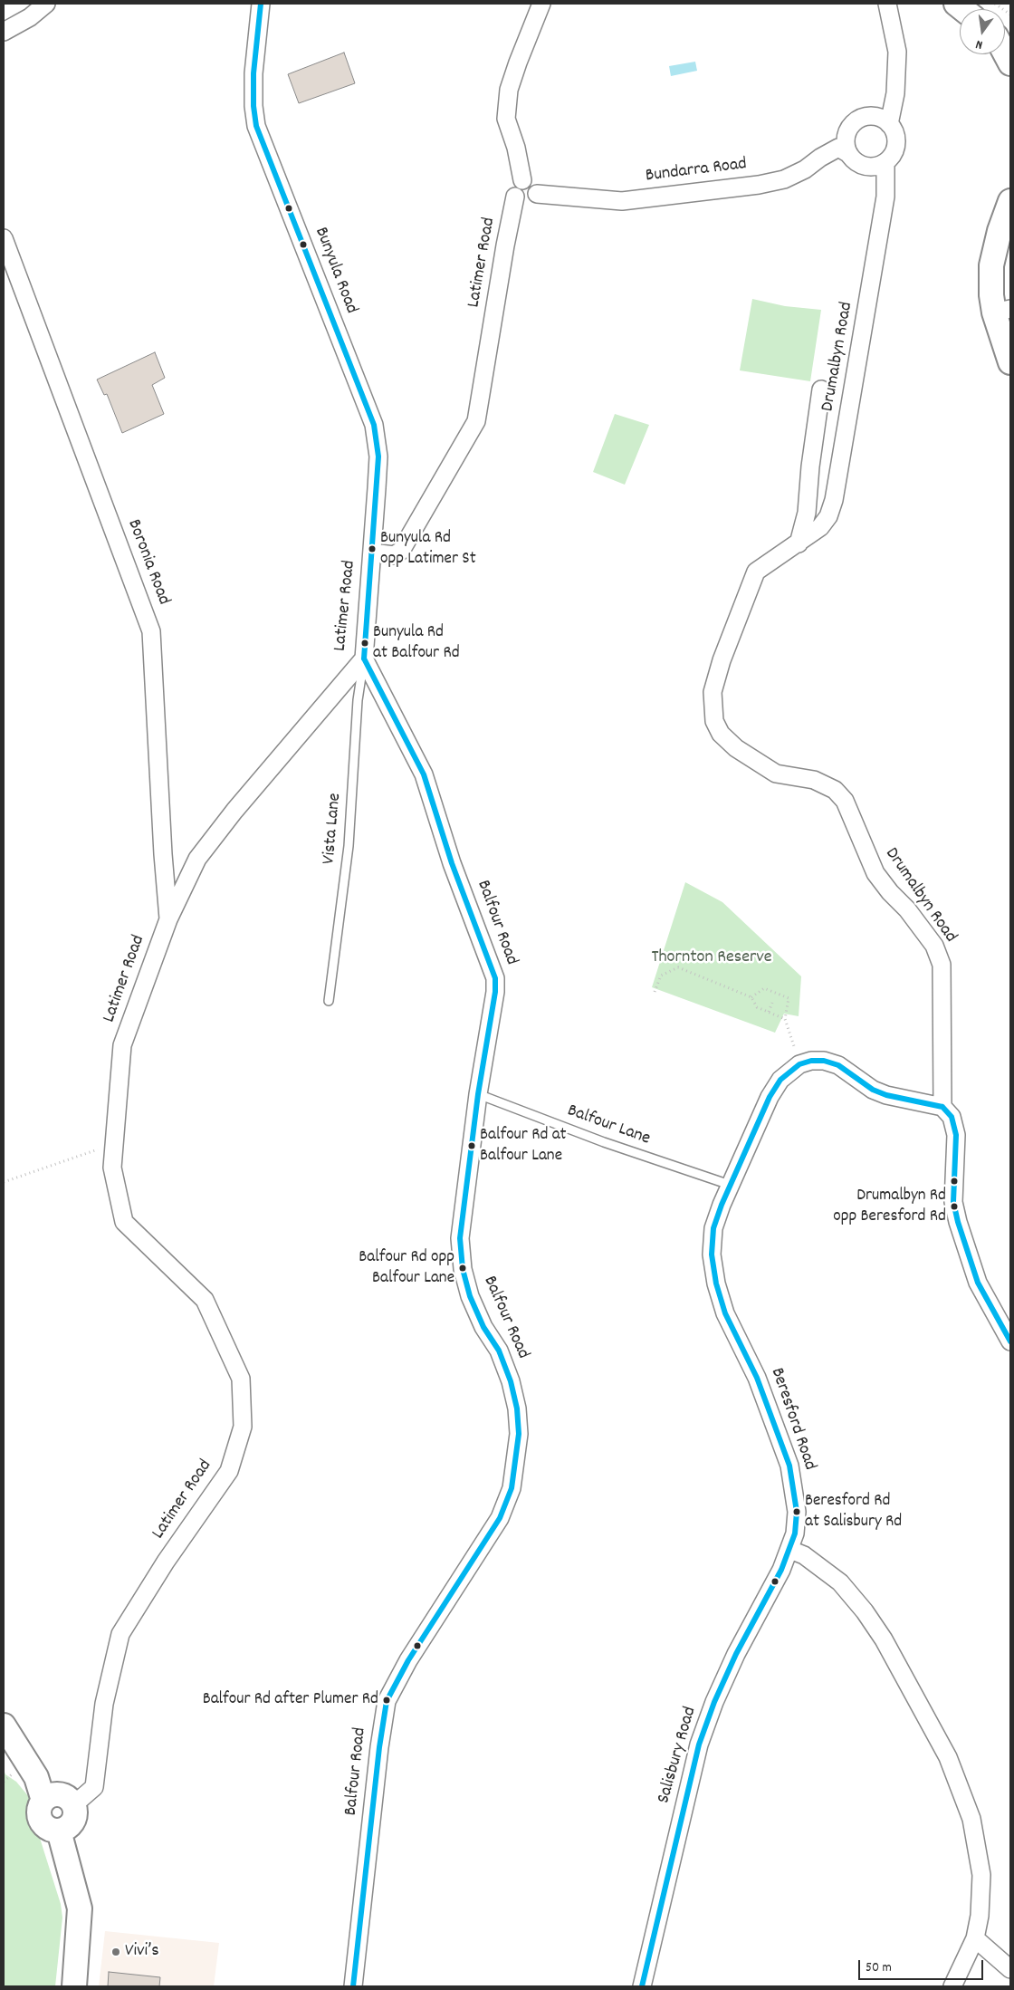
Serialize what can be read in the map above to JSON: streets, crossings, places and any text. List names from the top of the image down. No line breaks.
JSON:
{"streets":{"street":["Bundarra Road","Latimer Road","Bunyula Road","Drumalbyn Road","Boronia Road","Balfour Road","Beresford Road","Salisbury Road"],"lane":["Vista Lane","Balfour Lane"]},"crossings":[["Bundarra Road","Latimer Road"],["Bundarra Road","Drumalbyn Road"],["Latimer Road","Bunyula Road"],["Latimer Road","Boronia Road"],["Latimer Road","Vista Lane"],["Latimer Road","Balfour Road"],["Vista Lane","Balfour Road"],["Balfour Road","Balfour Lane"],["Balfour Lane","Beresford Road"],["Beresford Road","Salisbury Road"]],"parks":["Thornton Reserve"],"places":["Bunyula Rd opp Latimer St","Bunyula Rd at Balfour Rd","Balfour Rd at Balfour Lane","Drumalbyn Rd opp Beresford Rd","Balfour Rd opp Balfour Lane","Beresford Rd at Salisbury Rd","Balfour Rd after Plumer Rd","Vivi’s"],"scale_bar":"50 m","north":"bottom"}
